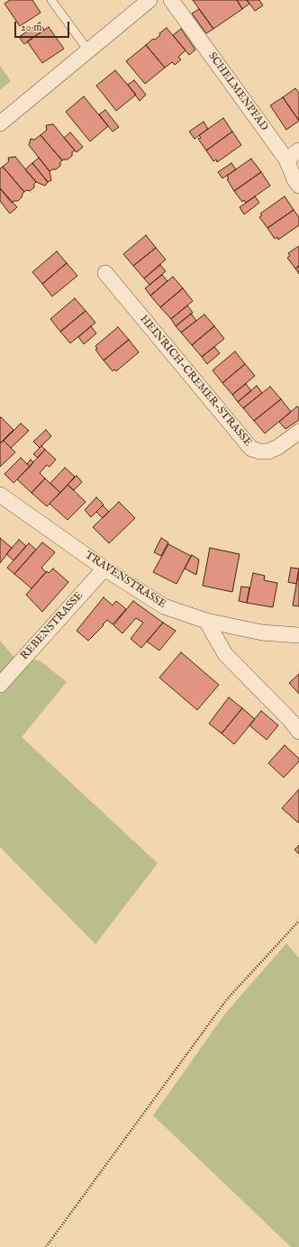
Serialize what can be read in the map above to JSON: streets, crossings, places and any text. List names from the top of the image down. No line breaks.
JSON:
{"streets":{"street":["SCHELMENPFAD","HEINRICH-CREMER-STRASSE","TRAVENSTRASSE","REBENSTRASSE"]},"crossings":[["TRAVENSTRASSE","REBENSTRASSE"]],"scale_bar":"20 m"}
